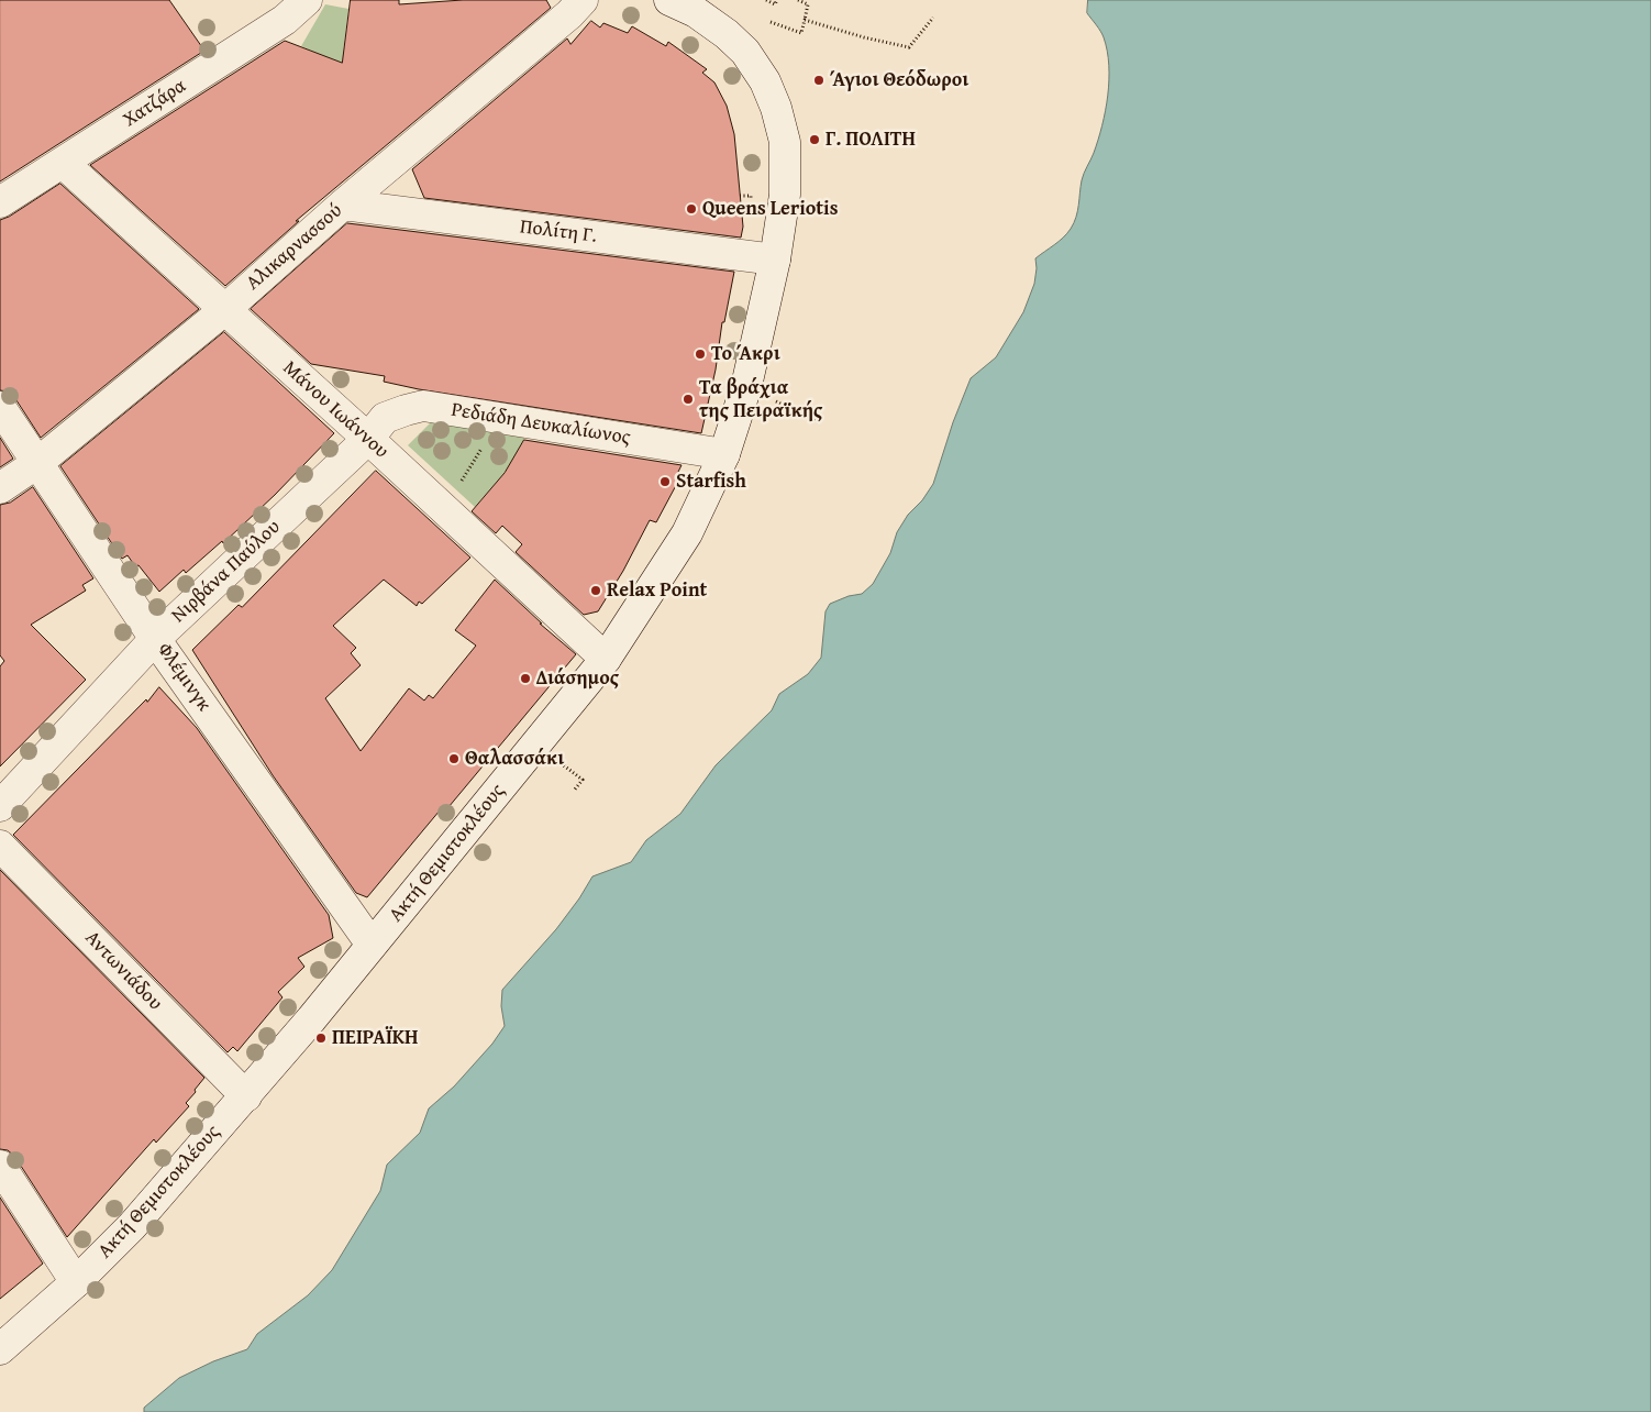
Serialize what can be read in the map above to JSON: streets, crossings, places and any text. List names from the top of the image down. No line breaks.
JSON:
{"streets":{"street":["Χατζάρα","Πολίτη Γ.","Αλικαρνασσού","Μάνου Ιωάννου","Ρεδιάδη Δευκαλίωνος","Νιρβάνα Παύλου","Φλέμινγκ","Ακτή Θεμιστοκλέους","Αντωνιάδου"]},"crossings":[["Χατζάρα","Μάνου Ιωάννου"],["Πολίτη Γ.","Αλικαρνασσού"],["Πολίτη Γ.","Ακτή Θεμιστοκλέους"],["Αλικαρνασσού","Μάνου Ιωάννου"],["Αλικαρνασσού","Φλέμινγκ"],["Μάνου Ιωάννου","Ρεδιάδη Δευκαλίωνος"],["Μάνου Ιωάννου","Νιρβάνα Παύλου"],["Μάνου Ιωάννου","Ακτή Θεμιστοκλέους"],["Ρεδιάδη Δευκαλίωνος","Νιρβάνα Παύλου"],["Ρεδιάδη Δευκαλίωνος","Ακτή Θεμιστοκλέους"],["Νιρβάνα Παύλου","Φλέμινγκ"],["Φλέμινγκ","Ακτή Θεμιστοκλέους"],["Ακτή Θεμιστοκλέους","Αντωνιάδου"]],"places":["Άγιοι Θεόδωροι","Γ. ΠΟΛΙΤΗ","Queens Leriotis","Το Άκρι","Τα βράχια της Πειραϊκής","Starfish","Relax Point","Διάσημος","Θαλασσάκι","ΠΕΙΡΑΪΚΗ"]}
